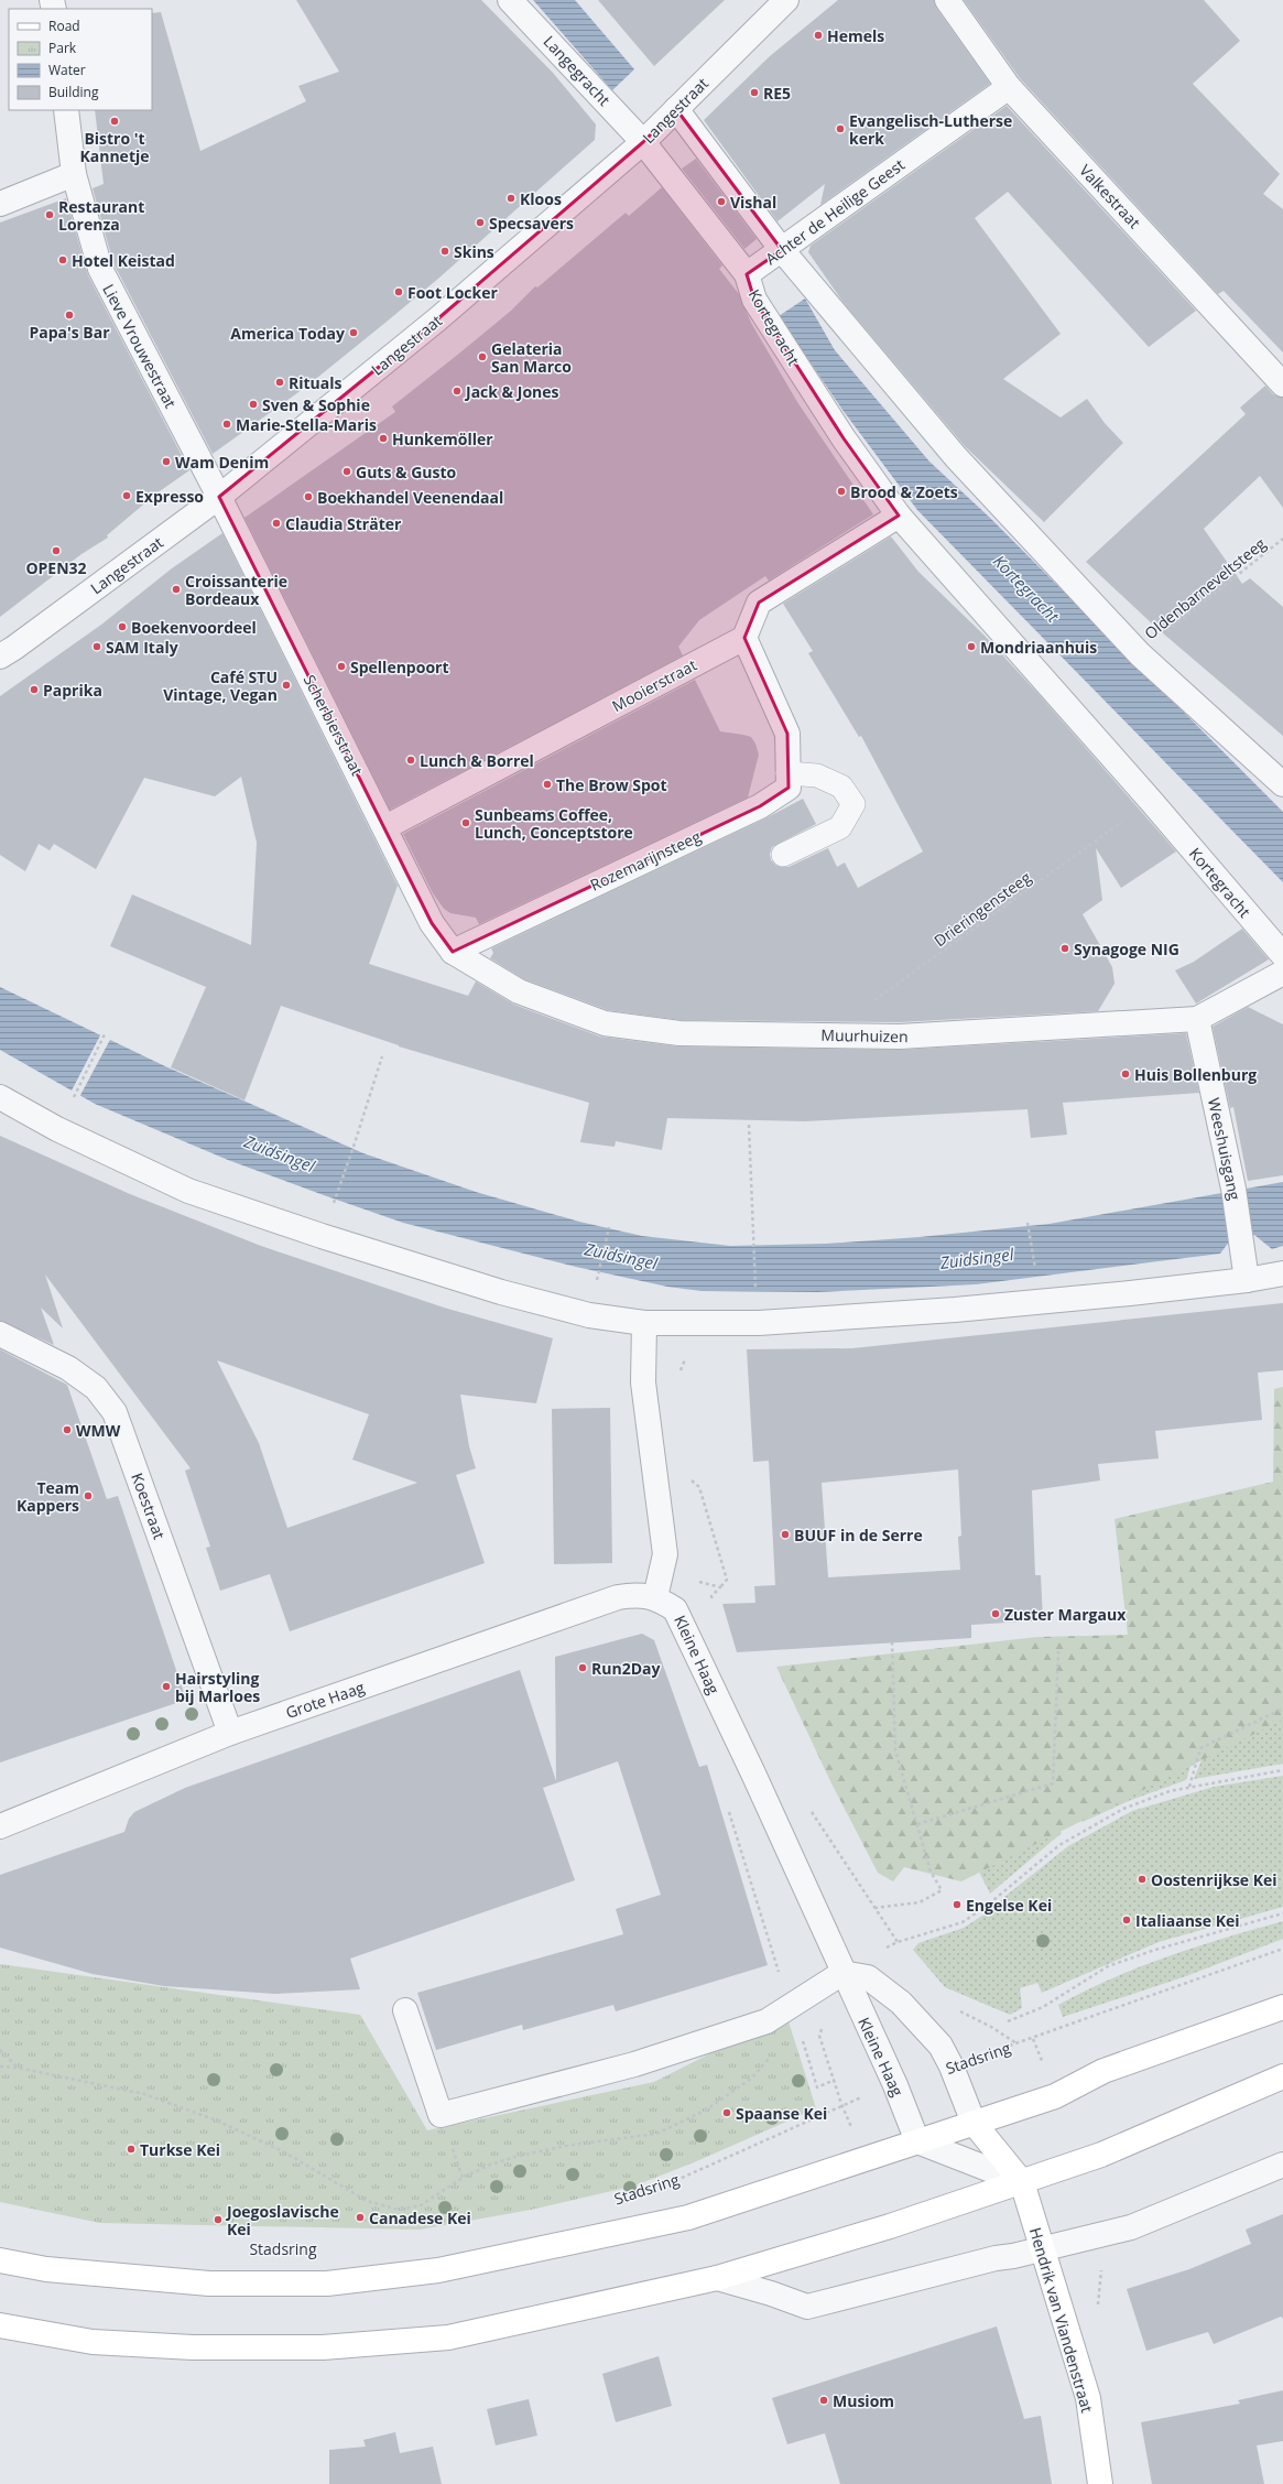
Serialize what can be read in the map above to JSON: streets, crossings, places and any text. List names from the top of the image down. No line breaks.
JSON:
{"streets":{"main road":["Hendrik van Viandenstraat"],"street":["Langegracht","Langestraat","Valkestraat","Achter de Heilige Geest","Kortegracht","Lieve Vrouwestraat","Mooierstraat","Scherbierstraat","Rozemarijnsteeg","Muurhuizen","Weeshuisgang","Koestraat","Kleine Haag","Grote Haag"],"path":["Oldenbarneveltsteeg","Drieringensteeg","Stadsring"]},"crossings":[["Langegracht","Langestraat"],["Langegracht","Kortegracht"],["Langestraat","Kortegracht"],["Langestraat","Lieve Vrouwestraat"],["Langestraat","Scherbierstraat"],["Valkestraat","Achter de Heilige Geest"],["Achter de Heilige Geest","Kortegracht"],["Kortegracht","Drieringensteeg"],["Lieve Vrouwestraat","Scherbierstraat"],["Mooierstraat","Scherbierstraat"],["Mooierstraat","Rozemarijnsteeg"],["Scherbierstraat","Rozemarijnsteeg"],["Scherbierstraat","Muurhuizen"],["Rozemarijnsteeg","Muurhuizen"],["Drieringensteeg","Muurhuizen"],["Muurhuizen","Weeshuisgang"],["Koestraat","Grote Haag"],["Kleine Haag","Grote Haag"],["Kleine Haag","Stadsring"]],"water":["Kortegracht","Zuidsingel"],"places":["Hemels","RE5","Bistro 't Kannetje","Evangelisch-Lutherse kerk","Kloos","Vishal","Restaurant Lorenza","Specsavers","Skins","Hotel Keistad","Foot Locker","Papa's Bar","America Today","Gelateria San Marco","Rituals","Jack & Jones","Sven & Sophie","Marie-Stella-Maris","Hunkemöller","Wam Denim","Guts & Gusto","Brood & Zoets","Expresso","Boekhandel Veenendaal","Claudia Sträter","OPEN32","Croissanterie Bordeaux","Boekenvoordeel","SAM Italy","Mondriaanhuis","Spellenpoort","Café STU Vintage, Vegan","Paprika","Lunch & Borrel","The Brow Spot","Sunbeams Coffee, Lunch, Conceptstore","Synagoge NIG","Huis Bollenburg","WMW","Team Kappers","BUUF in de Serre","Zuster Margaux","Run2Day","Hairstyling bij Marloes","Oostenrijkse Kei","Engelse Kei","Italiaanse Kei","Spaanse Kei","Turkse Kei","Canadese Kei","Joegoslavische Kei","Musiom"],"legend":["Road","Park","Water","Building"]}
